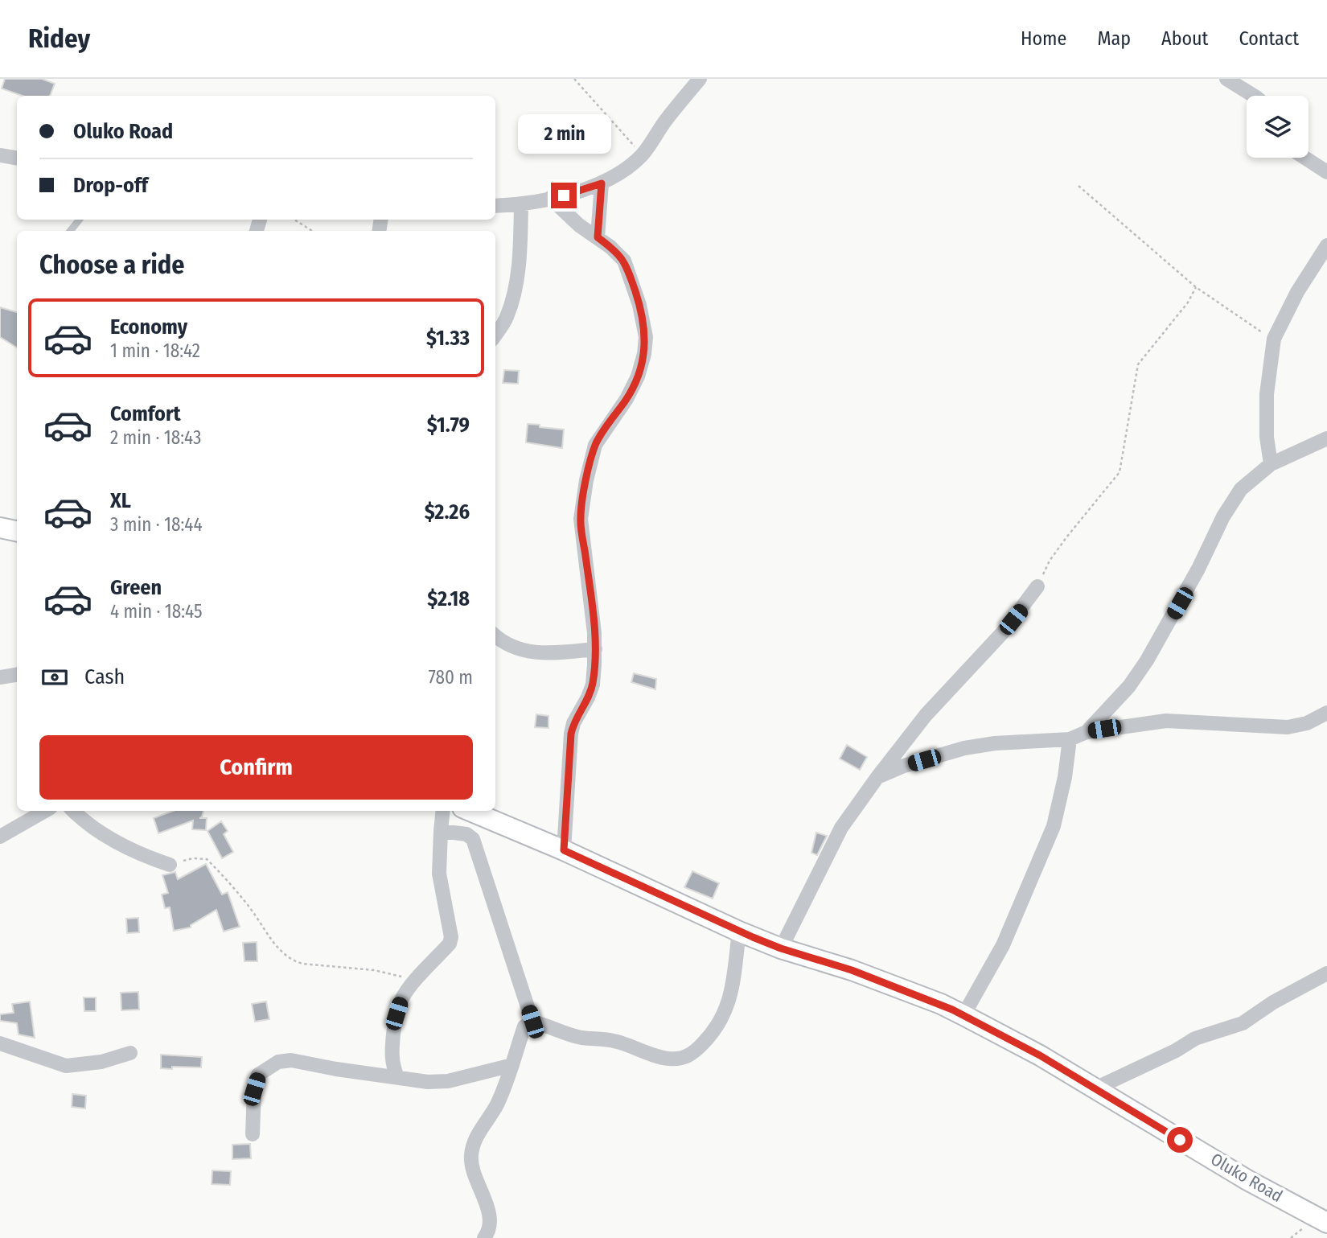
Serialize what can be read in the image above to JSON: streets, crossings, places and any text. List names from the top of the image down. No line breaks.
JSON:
{"streets":{"main road":["Oluko Road"]},"page":{"header":"Ridey","nav":["Home","Map","About","Contact"],"banner":["Oluko Road","Drop-off"],"bubble":"2 min","heading":"Choose a ride","list":[{"name":"Economy","note":"1 min · 18:42","value":"$1.33"},{"name":"Comfort","note":"2 min · 18:43","value":"$1.79"},{"name":"XL","note":"3 min · 18:44","value":"$2.26"},{"name":"Green","note":"4 min · 18:45","value":"$2.18"}],"pay":["Cash","780 m"],"buttons":"Confirm"}}
